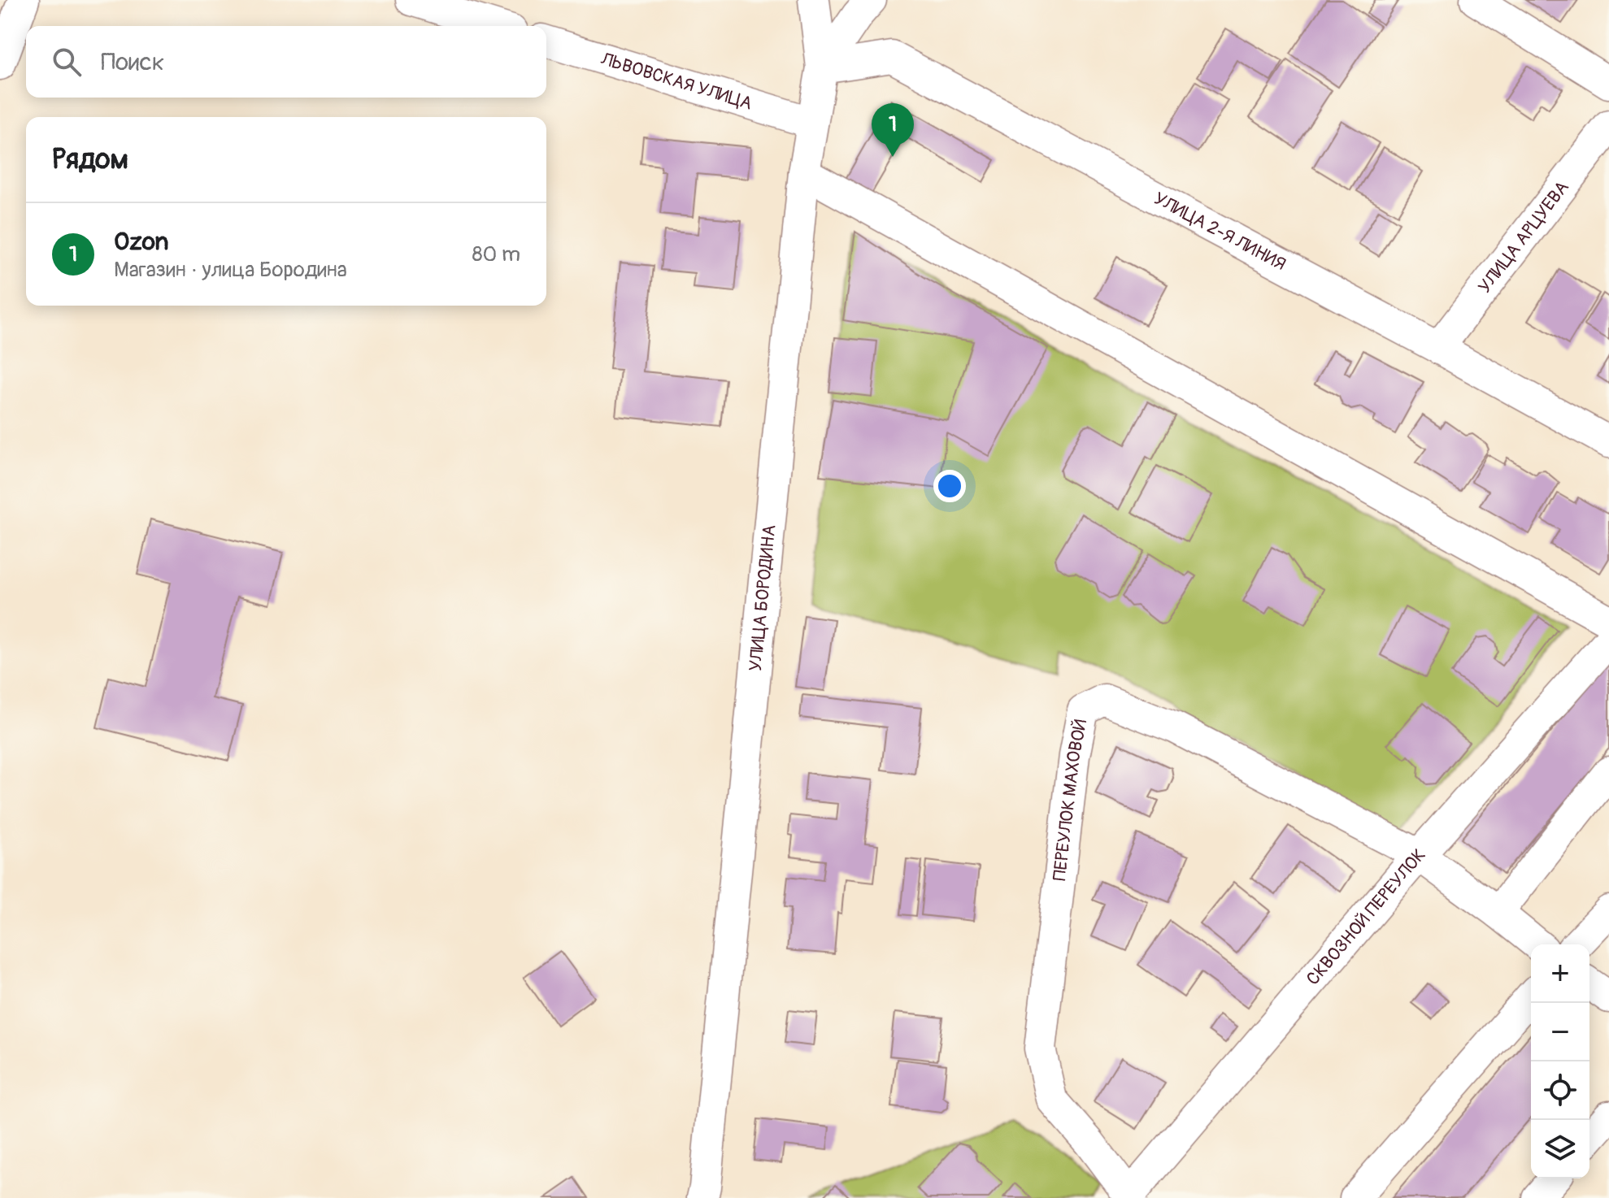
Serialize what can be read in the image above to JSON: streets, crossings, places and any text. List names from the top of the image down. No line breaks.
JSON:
{"streets":{"street":["ЛЬВОВСКАЯ УЛИЦА","УЛИЦА 2-Я ЛИНИЯ","УЛИЦА АРЦУЕВА","УЛИЦА БОРОДИНА","ПЕРЕУЛОК МАХОВОЙ","СКВОЗНОЙ ПЕРЕУЛОК"]},"crossings":[["ЛЬВОВСКАЯ УЛИЦА","УЛИЦА БОРОДИНА"],["УЛИЦА 2-Я ЛИНИЯ","УЛИЦА АРЦУЕВА"],["ПЕРЕУЛОК МАХОВОЙ","СКВОЗНОЙ ПЕРЕУЛОК"]],"page":{"search":"Поиск","pins":"1","heading":"Рядом","list":[{"mark":"1","name":"Ozon","note":"Магазин · улица Бородина","value":"80 m"}],"map_buttons":["+","−"]}}
